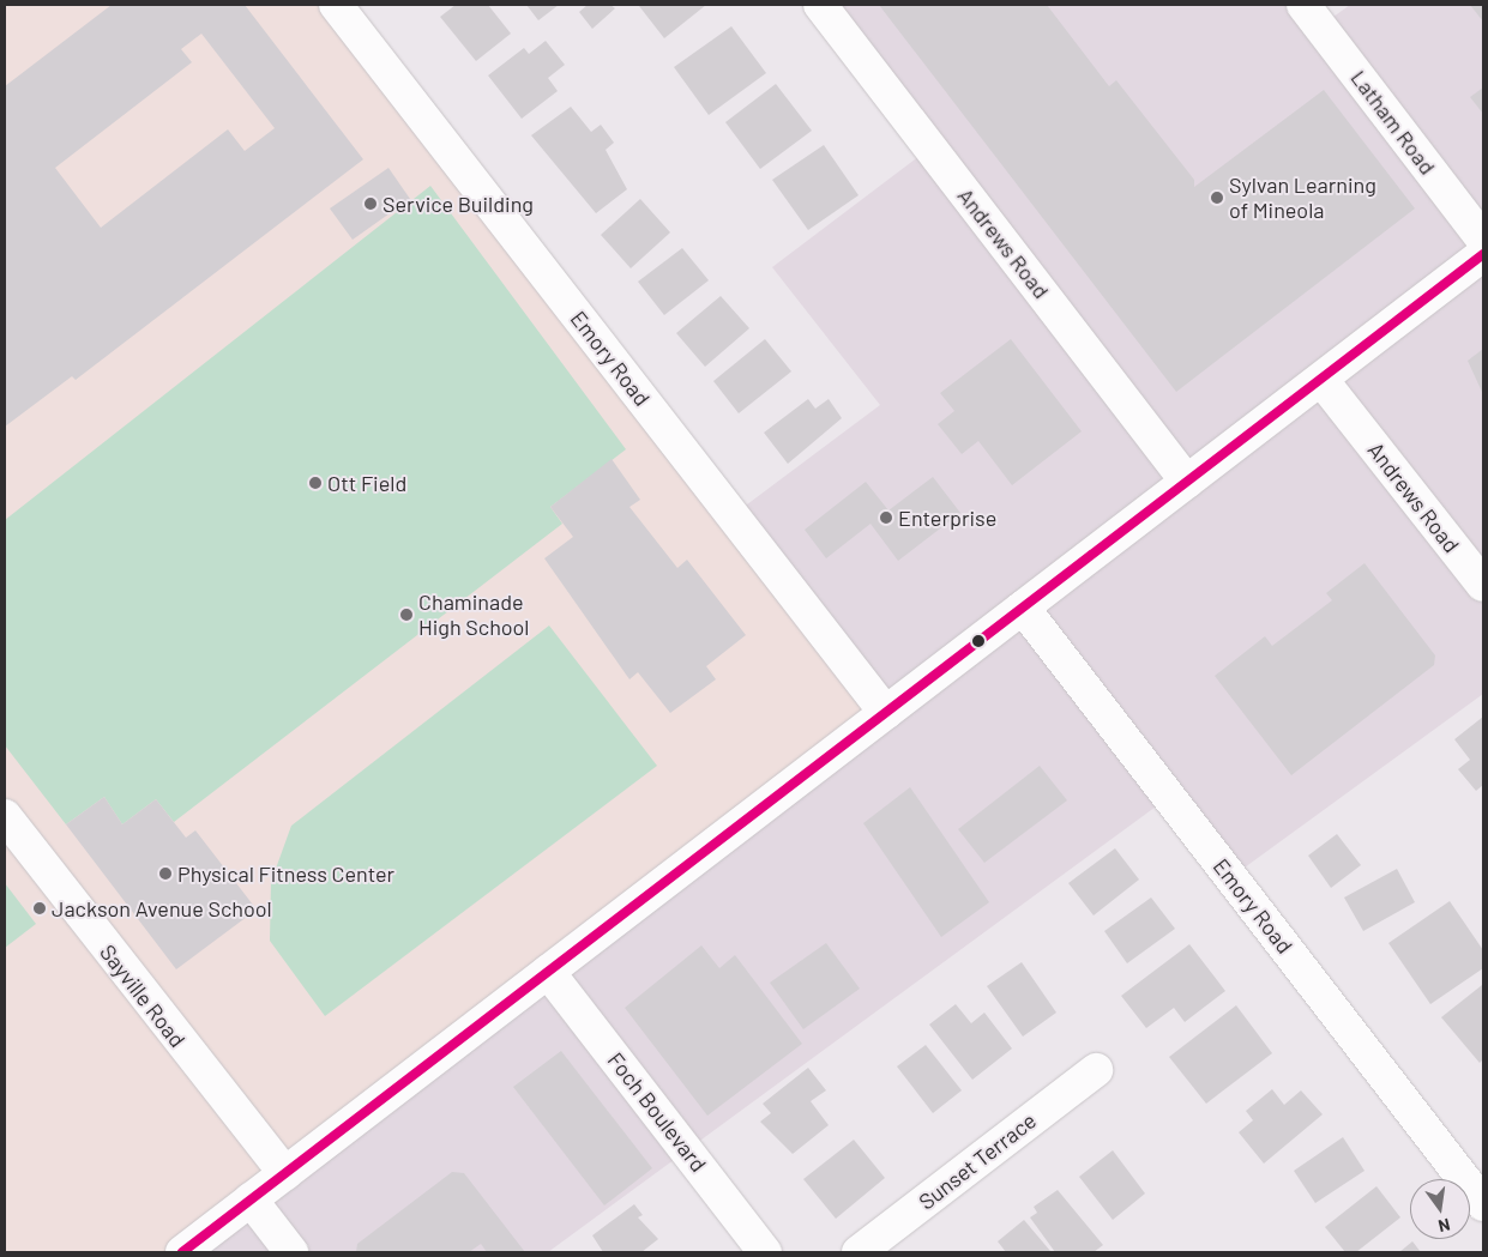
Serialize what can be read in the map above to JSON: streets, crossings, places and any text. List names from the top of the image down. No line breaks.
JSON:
{"streets":{"street":["Latham Road","Andrews Road","Emory Road","Sayville Road","Foch Boulevard","Sunset Terrace"]},"places":["Sylvan Learning of Mineola","Service Building","Ott Field","Enterprise","Chaminade High School","Physical Fitness Center","Jackson Avenue School"],"north":"bottom"}
